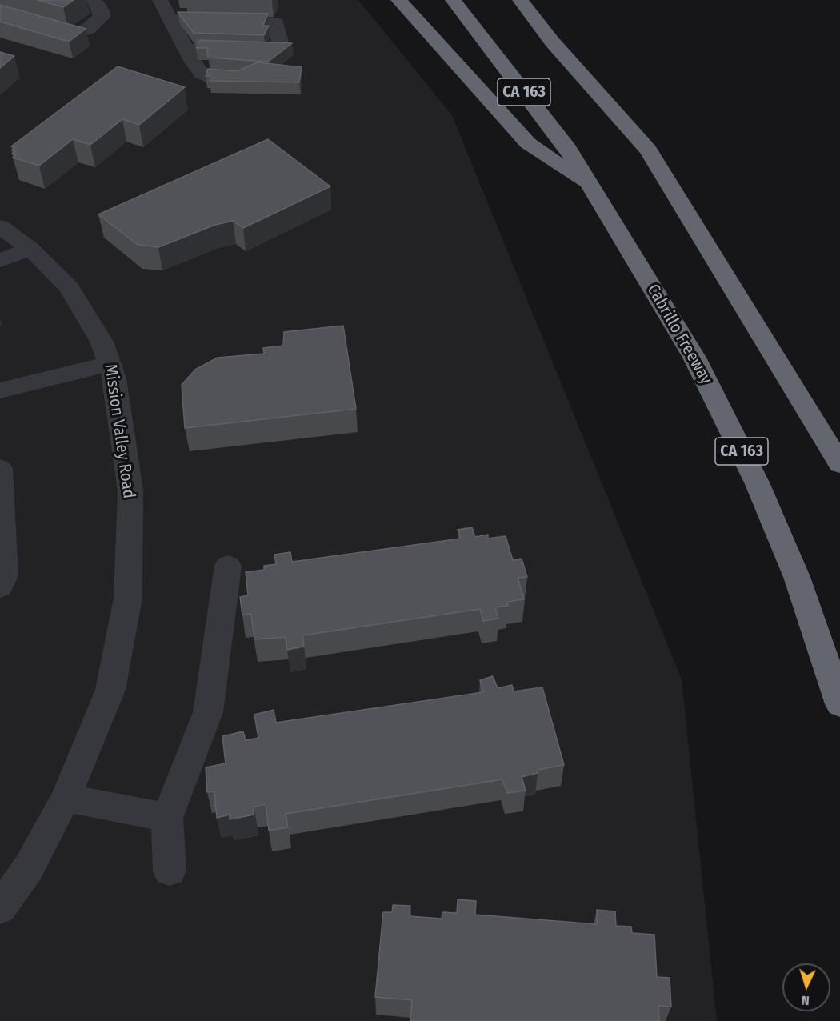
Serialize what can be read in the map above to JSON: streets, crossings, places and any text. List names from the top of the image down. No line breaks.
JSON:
{"streets":{"highway":["CA 163","Cabrillo Freeway"],"street":["Mission Valley Road"]},"north":"bottom"}
